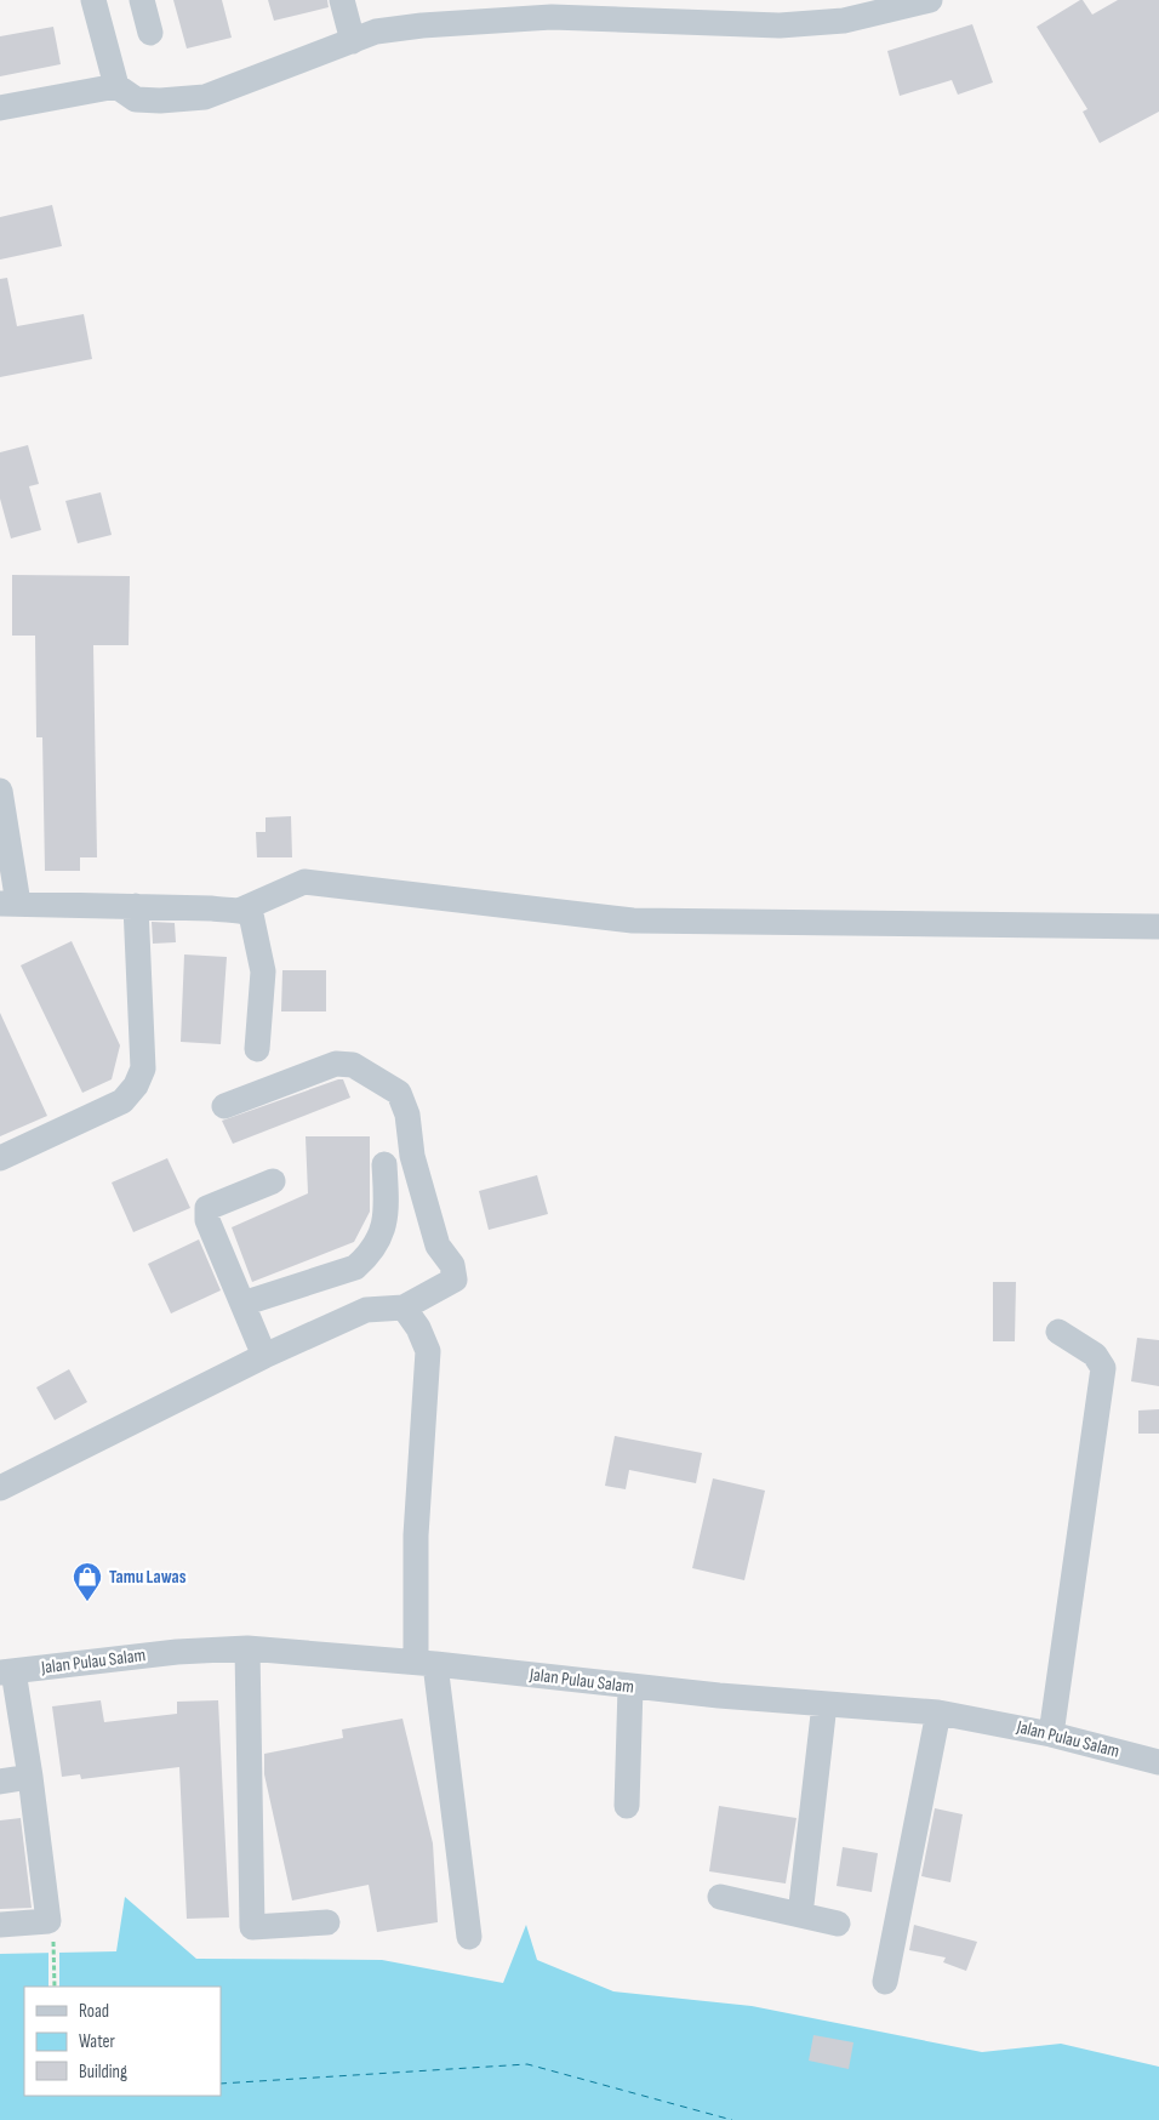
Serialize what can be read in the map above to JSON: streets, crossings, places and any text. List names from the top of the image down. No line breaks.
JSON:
{"streets":{"street":["Jalan Pulau Salam"]},"places":{"shop":["Tamu Lawas"]},"legend":["Road","Water","Building"]}
